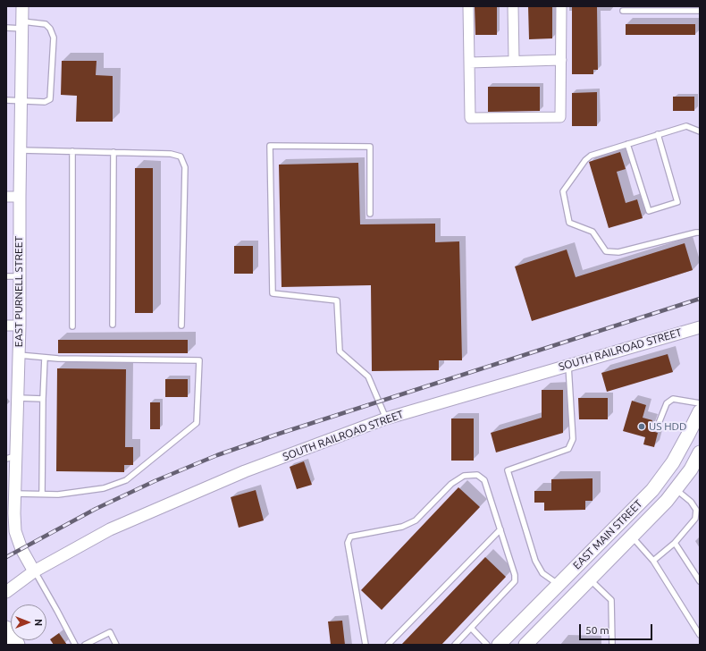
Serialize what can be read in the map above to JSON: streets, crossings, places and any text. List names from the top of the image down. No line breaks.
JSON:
{"streets":{"main road":["EAST MAIN STREET"],"street":["EAST PURNELL STREET","SOUTH RAILROAD STREET"]},"crossings":[["EAST PURNELL STREET","SOUTH RAILROAD STREET"]],"places":["US HDD"],"scale_bar":"50 m","north":"right"}
